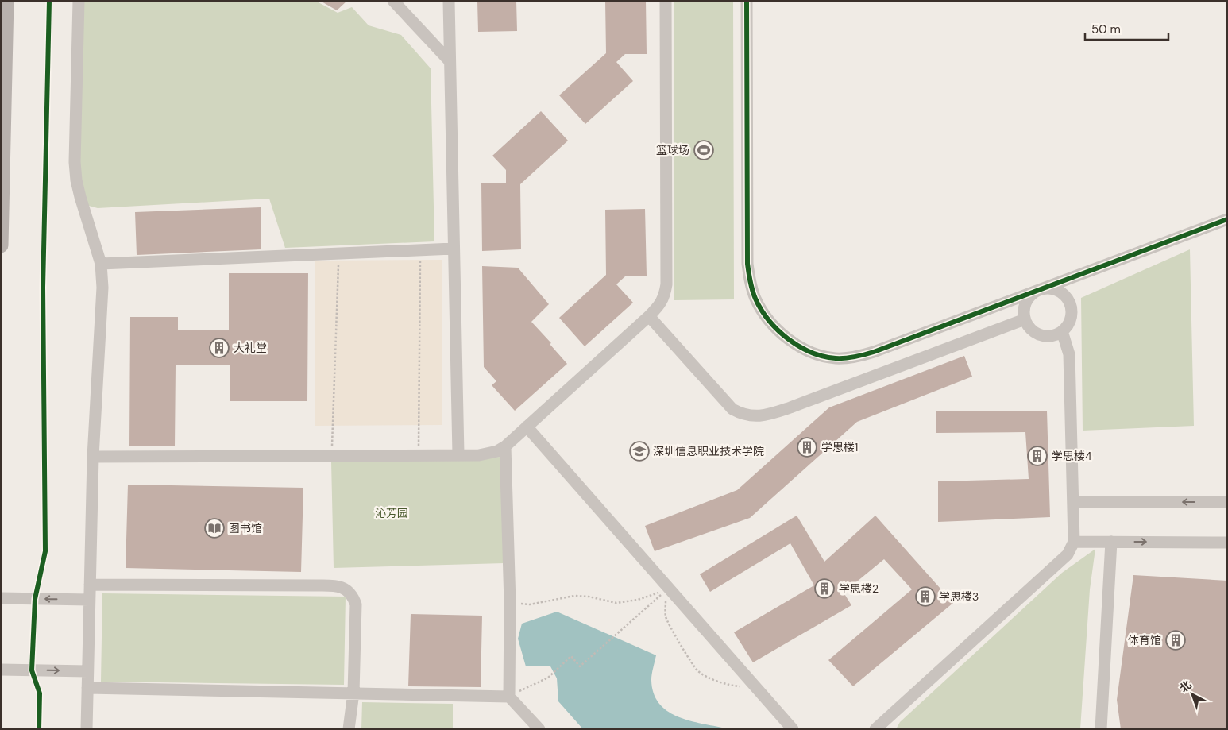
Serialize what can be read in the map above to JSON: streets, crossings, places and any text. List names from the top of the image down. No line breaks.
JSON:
{"parks":["沁芳园"],"places":{"sports":["篮球场"],"building":["大礼堂","学思楼1","学思楼4","学思楼2","学思楼3","体育馆"],"school or university":["深圳信息职业技术学院"],"library":["图书馆"]},"scale_bar":"50 m","north":"top left"}
